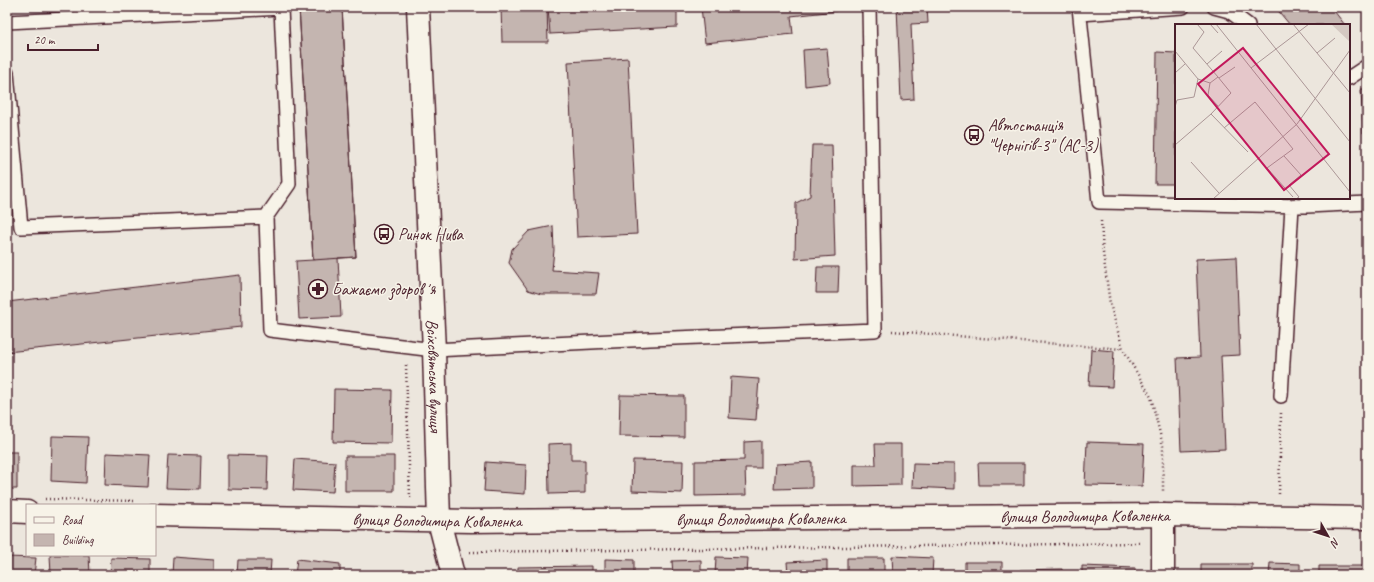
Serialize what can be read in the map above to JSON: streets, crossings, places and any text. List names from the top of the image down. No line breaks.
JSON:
{"streets":{"street":["Всіхсвятська вулиця","вулиця Володимира Коваленка"]},"crossings":[["Всіхсвятська вулиця","вулиця Володимира Коваленка"]],"places":{"bus stop":["Автостанція \"Чернігів-3\" (АС-3)","Ринок Нива"],"pharmacy":["Бажаємо здоровʼя"]},"legend":["Road","Building"],"scale_bar":"20 m","north":"bottom right"}
